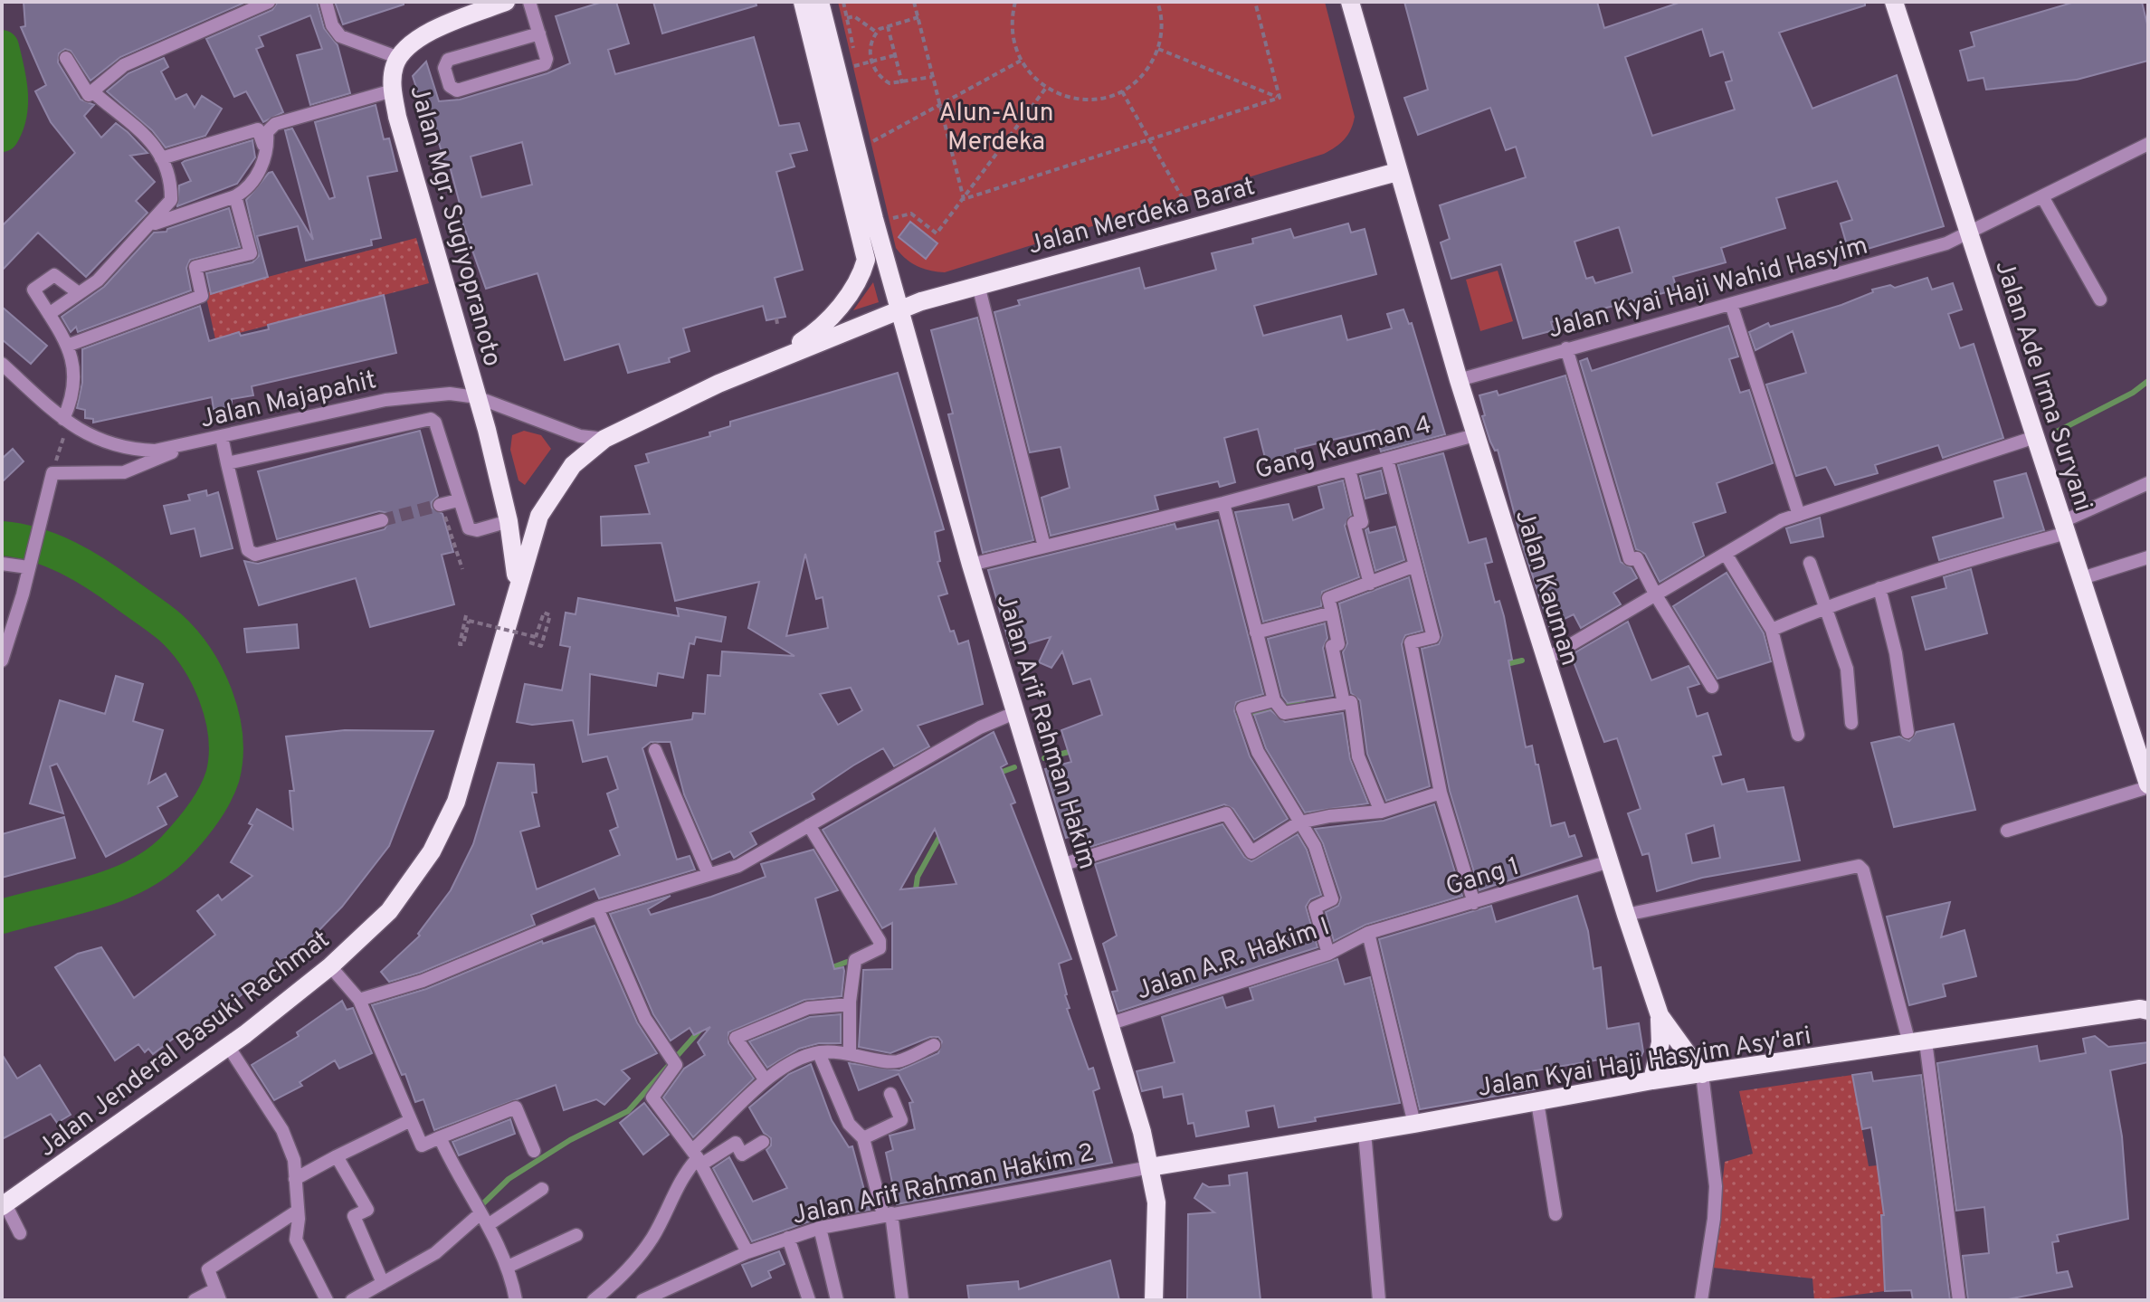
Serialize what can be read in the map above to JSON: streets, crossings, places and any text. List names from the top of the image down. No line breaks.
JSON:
{"streets":{"main road":["Jalan Merdeka Barat","Jalan Mgr. Sugiyopranoto","Jalan Ade Irma Suryani","Jalan Kauman","Jalan Arif Rahman Hakim","Jalan Jenderal Basuki Rachmat","Jalan Kyai Haji Hasyim Asy'ari"],"street":["Jalan Kyai Haji Wahid Hasyim","Jalan Majapahit","Gang Kauman 4","Gang 1","Jalan A.R. Hakim I","Jalan Arif Rahman Hakim 2"]},"crossings":[["Jalan Merdeka Barat","Jalan Kauman"],["Jalan Merdeka Barat","Jalan Arif Rahman Hakim"],["Jalan Merdeka Barat","Jalan Jenderal Basuki Rachmat"],["Jalan Mgr. Sugiyopranoto","Jalan Majapahit"],["Jalan Mgr. Sugiyopranoto","Jalan Jenderal Basuki Rachmat"],["Jalan Kyai Haji Wahid Hasyim","Jalan Ade Irma Suryani"],["Jalan Kyai Haji Wahid Hasyim","Jalan Kauman"],["Jalan Majapahit","Jalan Jenderal Basuki Rachmat"],["Gang Kauman 4","Jalan Kauman"],["Gang Kauman 4","Jalan Arif Rahman Hakim"],["Jalan Kauman","Gang 1"],["Jalan Kauman","Jalan Kyai Haji Hasyim Asy'ari"],["Jalan Arif Rahman Hakim","Jalan A.R. Hakim I"],["Jalan Arif Rahman Hakim","Jalan Jenderal Basuki Rachmat"],["Jalan Arif Rahman Hakim","Jalan Kyai Haji Hasyim Asy'ari"],["Jalan Arif Rahman Hakim","Jalan Arif Rahman Hakim 2"],["Gang 1","Jalan A.R. Hakim I"],["Jalan Kyai Haji Hasyim Asy'ari","Jalan Arif Rahman Hakim 2"]],"parks":["Alun-Alun Merdeka"]}
